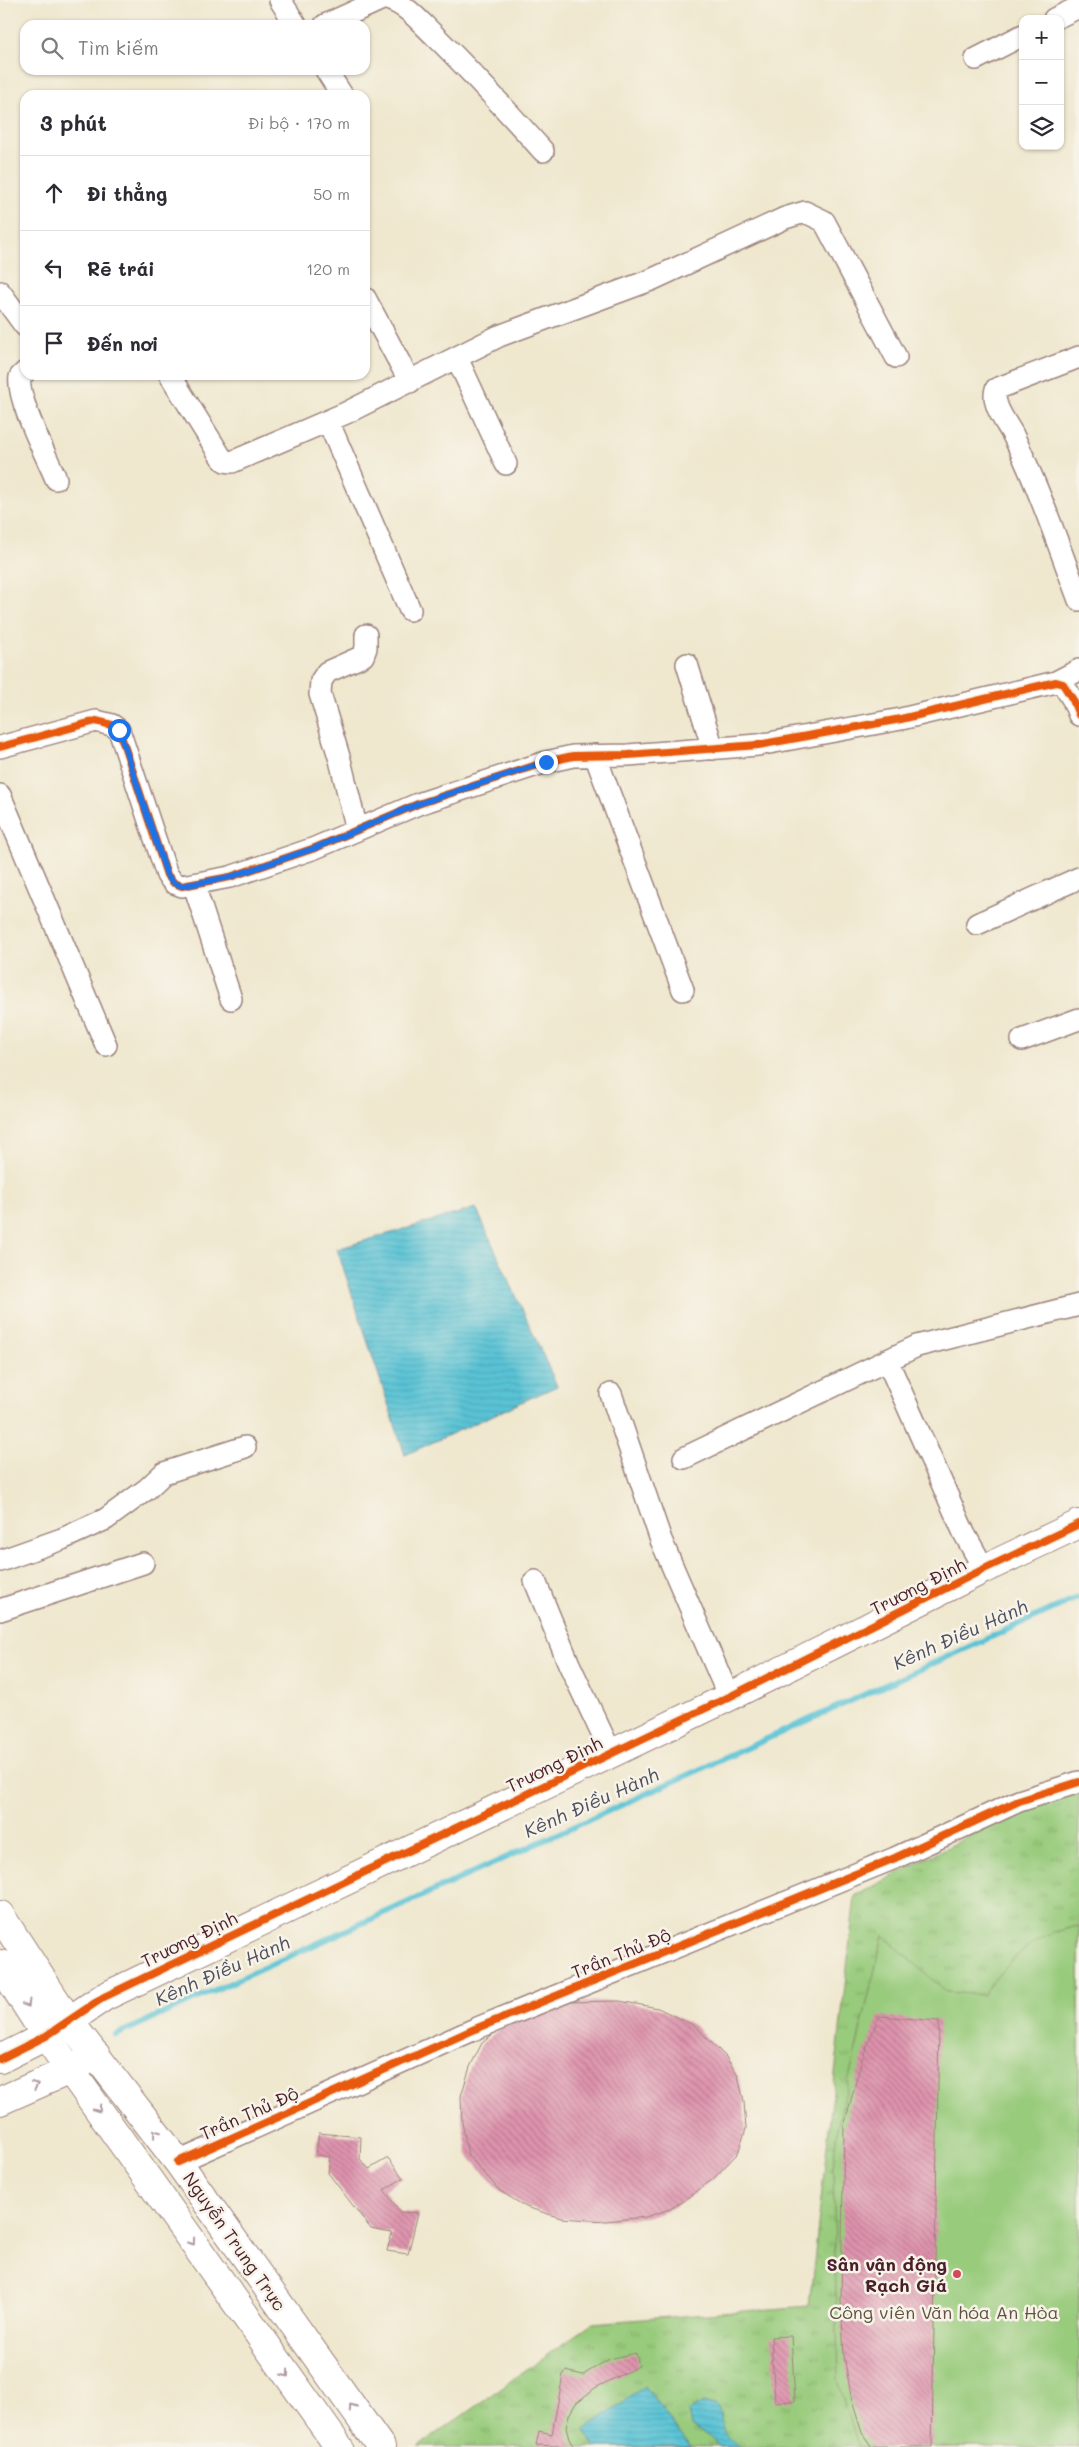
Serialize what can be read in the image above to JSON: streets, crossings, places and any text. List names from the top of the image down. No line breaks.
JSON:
{"streets":{"street":["Trương Định","Trần Thủ Độ","Nguyễn Trung Trực"]},"crossings":[["Trương Định","Nguyễn Trung Trực"],["Trần Thủ Độ","Nguyễn Trung Trực"]],"water":["Kênh Điều Hành"],"parks":["Công viên Văn hóa An Hòa"],"places":["Sân vận động Rạch Giá"],"page":{"map_buttons":["+","−"],"search":"Tìm kiếm","heading":["3 phút","Đi bộ · 170 m"],"list":[["Đi thẳng","50 m"],["Rẽ trái","120 m"],"Đến nơi"]}}
